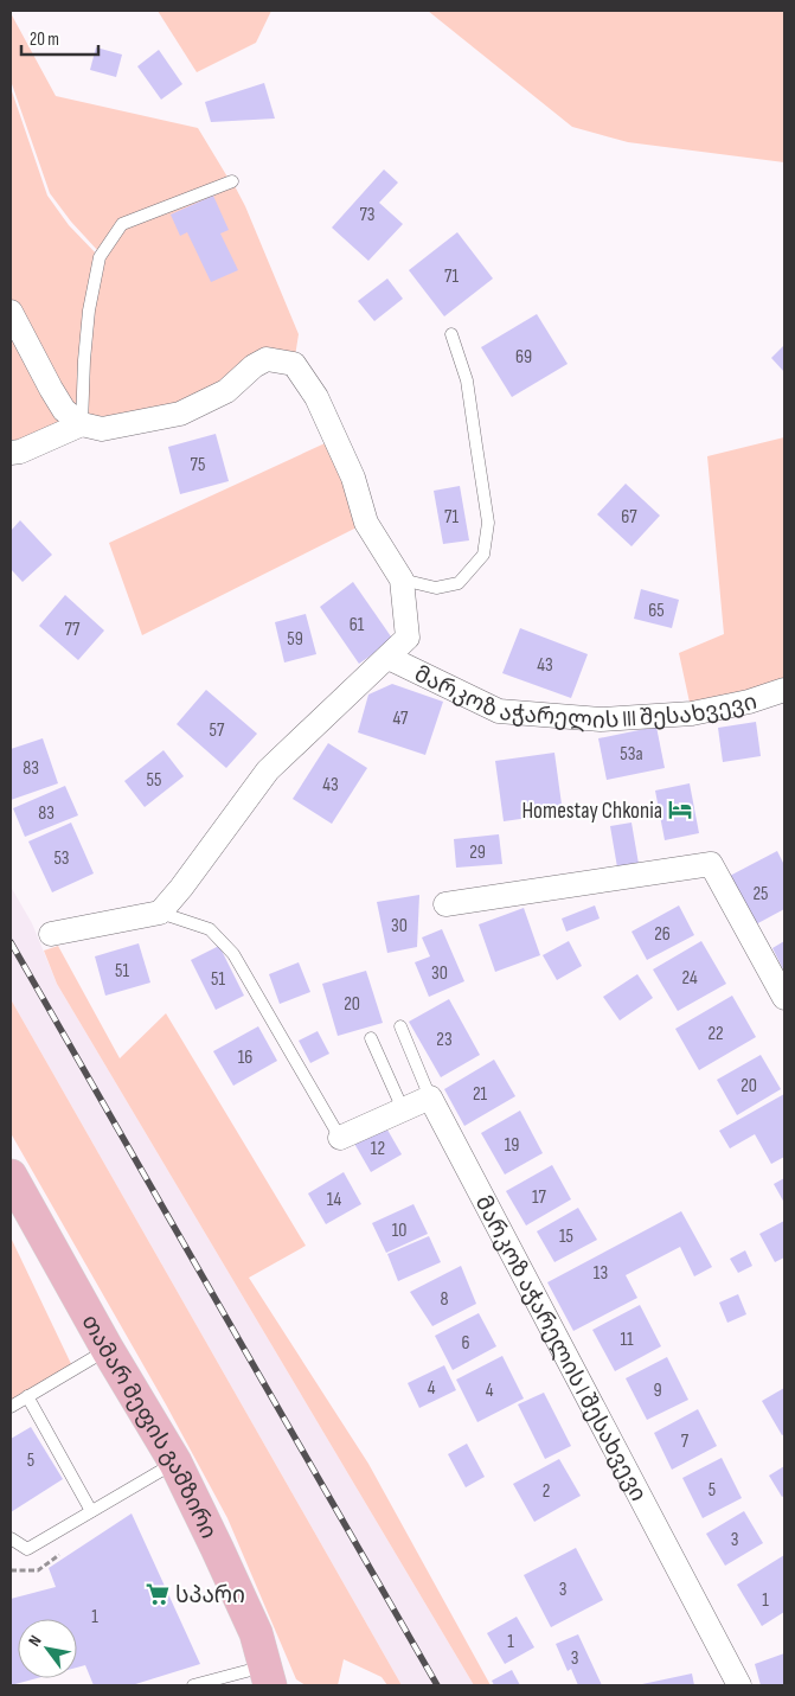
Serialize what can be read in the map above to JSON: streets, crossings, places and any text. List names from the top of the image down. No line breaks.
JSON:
{"streets":{"main road":["თამარ მეფის გამზირი"],"street":["მარკოზ აჭარელის III შესახვევი","მარკოზ აჭარელის I შესახვევი"]},"places":{"hotel":["Homestay Chkonia"],"supermarket":["სპარი"]},"house_numbers":["73","71","69","75","71","67","65","61","77","59","43","47","57","53a","83","55","43","83","29","53","25","30","26","51","30","24","51","20","22","23","16","20","21","19","12","17","14","10","15","13","8","11","6","4","4","9","7","5","5","2","3","3","1","1","1","3"],"scale_bar":"20 m","north":"top left"}
